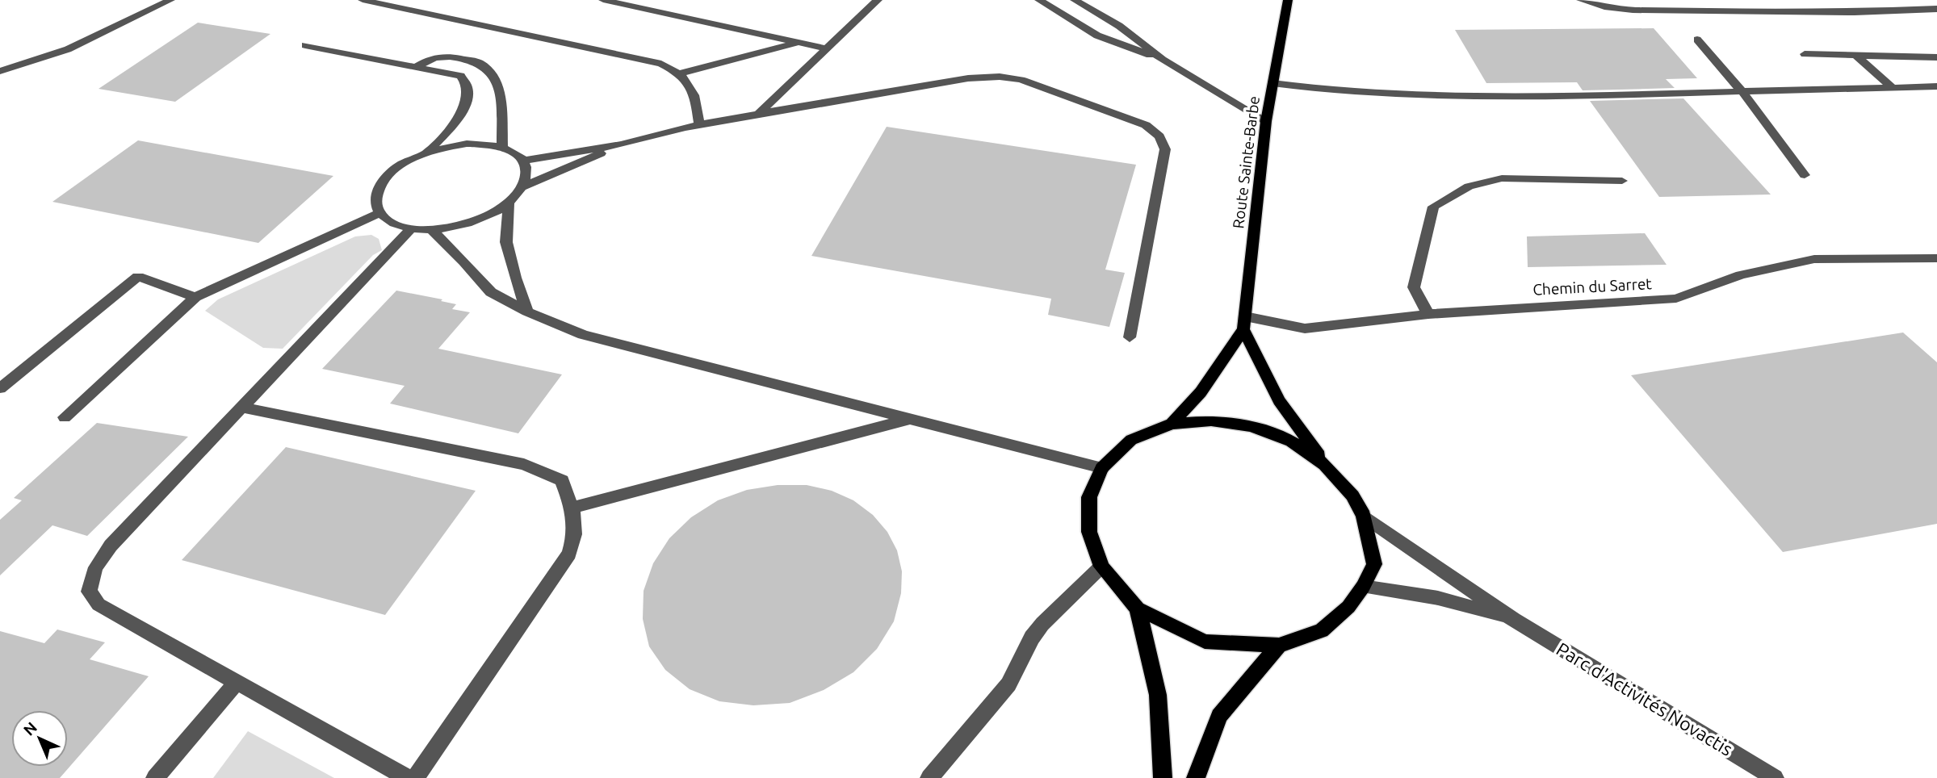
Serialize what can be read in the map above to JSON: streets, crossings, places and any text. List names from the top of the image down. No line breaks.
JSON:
{"streets":{"main road":["Route Sainte-Barbe"],"street":["Chemin du Sarret","Parc d'Activités Novactis"]},"crossings":[["Route Sainte-Barbe","Chemin du Sarret"]],"north":"top left"}
